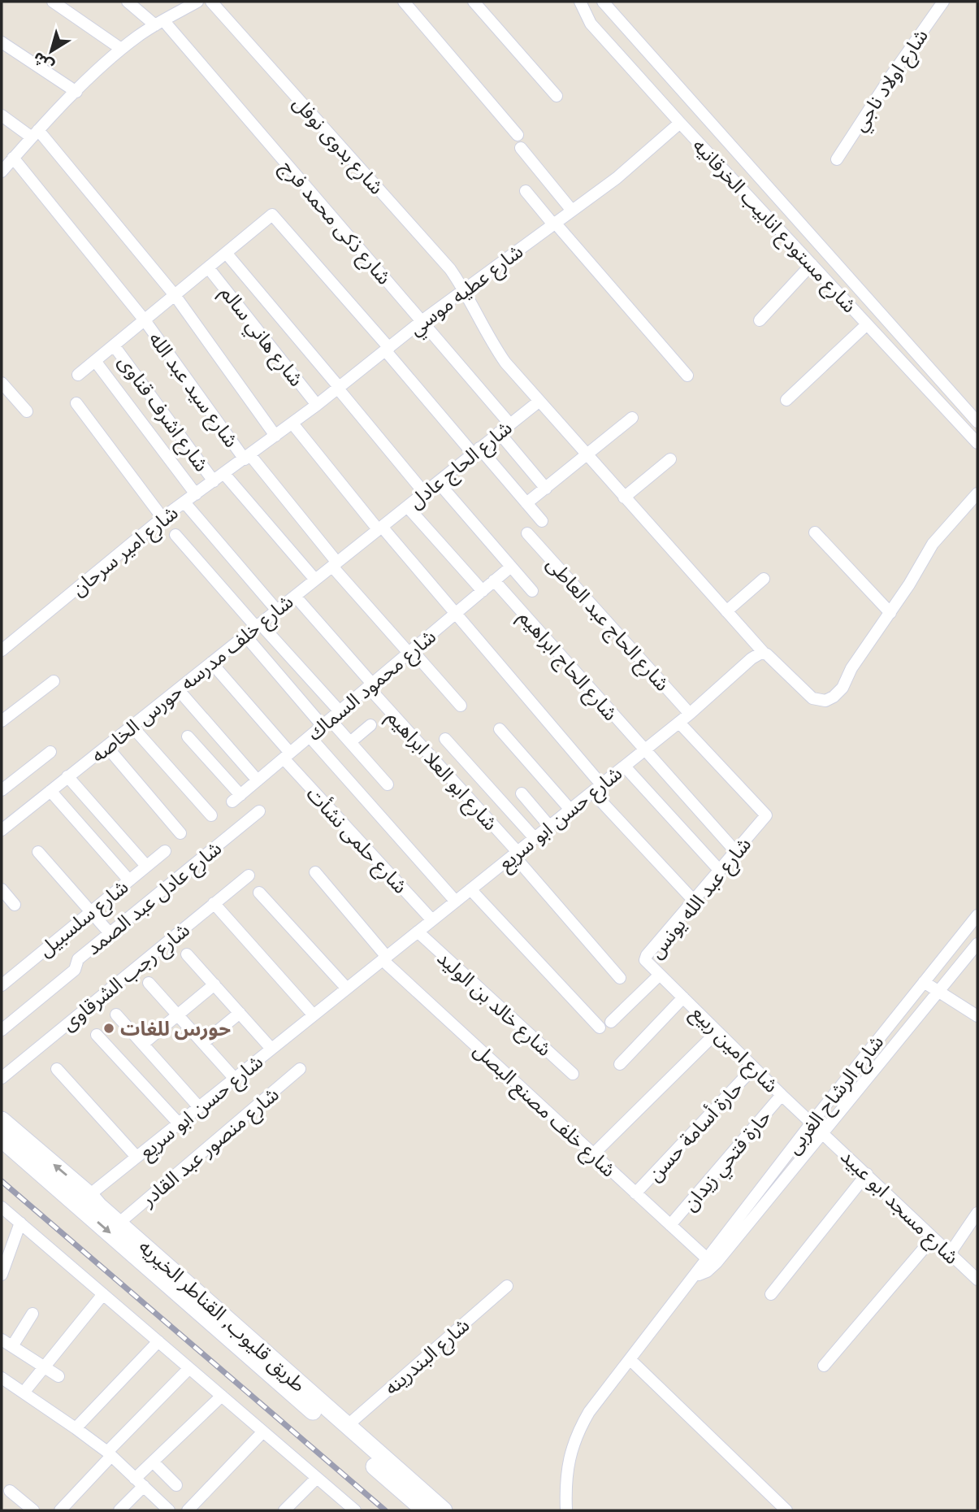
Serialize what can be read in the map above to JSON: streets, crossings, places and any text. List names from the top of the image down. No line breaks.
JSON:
{"streets":{"main road":["طريق قليوب, القناطر الخيريه"],"street":["شارع اولاد ناجي","شارع بدوى نوفل","شارع ذكى محمد فرج","شارع مستودع انابيب الخرقانيه","شارع عطيه موسي","شارع هاني سالم","شارع سيد عبد الله","شارع اشرف قناوى","شارع الحاج عادل","شارع امير سرحان","شارع الحاج عبد العاطى","شارع الحاج ابراهيم","شارع خلف مدرسه حورس الخاصه","شارع محمود السماك","شارع ابو العلا ابراهيم","شارع حسن ابو سريع","شارع حلمى نشأت","شارع عادل عبد الصمد","شارع عبد الله يونس","شارع سلسبيل","شارع رجب الشرقاوى","شارع خالد بن الوليد","شارع امين ربيع","شارع الرشاح الغربى","شارع خلف مصنع البصل","حارة أسامة حسن","شارع منصور عبد القادر","حارة فتحي زيدان","شارع مسجد ابو عبيد","شارع البندرينه"]},"crossings":[["شارع بدوى نوفل","شارع عطيه موسي"],["شارع بدوى نوفل","شارع الحاج عادل"],["شارع بدوى نوفل","شارع حسن ابو سريع"],["شارع ذكى محمد فرج","شارع عطيه موسي"],["شارع ذكى محمد فرج","شارع الحاج عادل"],["شارع مستودع انابيب الخرقانيه","شارع عطيه موسي"],["شارع عطيه موسي","شارع هاني سالم"],["شارع عطيه موسي","شارع سيد عبد الله"],["شارع عطيه موسي","شارع امير سرحان"],["شارع سيد عبد الله","شارع امير سرحان"],["شارع سيد عبد الله","شارع خلف مدرسه حورس الخاصه"],["شارع سيد عبد الله","شارع محمود السماك"],["شارع اشرف قناوى","شارع امير سرحان"],["شارع الحاج عادل","شارع خلف مدرسه حورس الخاصه"],["شارع الحاج عبد العاطى","شارع حسن ابو سريع"],["شارع الحاج ابراهيم","شارع محمود السماك"],["شارع الحاج ابراهيم","شارع حسن ابو سريع"],["شارع الحاج ابراهيم","شارع عبد الله يونس"],["شارع خلف مدرسه حورس الخاصه","شارع ابو العلا ابراهيم"],["شارع خلف مدرسه حورس الخاصه","شارع حلمى نشأت"],["شارع محمود السماك","شارع ابو العلا ابراهيم"],["شارع محمود السماك","شارع حلمى نشأت"],["شارع ابو العلا ابراهيم","شارع حسن ابو سريع"],["شارع حسن ابو سريع","شارع حلمى نشأت"],["شارع حسن ابو سريع","شارع عبد الله يونس"],["شارع حسن ابو سريع","شارع خالد بن الوليد"],["شارع حسن ابو سريع","شارع خلف مصنع البصل"],["شارع حسن ابو سريع","طريق قليوب, القناطر الخيريه"],["شارع عبد الله يونس","شارع امين ربيع"],["شارع امين ربيع","شارع الرشاح الغربى"],["شارع امين ربيع","حارة أسامة حسن"],["شارع امين ربيع","حارة فتحي زيدان"],["شارع امين ربيع","شارع مسجد ابو عبيد"],["شارع الرشاح الغربى","شارع خلف مصنع البصل"],["شارع الرشاح الغربى","شارع مسجد ابو عبيد"],["شارع خلف مصنع البصل","حارة أسامة حسن"],["شارع خلف مصنع البصل","حارة فتحي زيدان"],["شارع منصور عبد القادر","طريق قليوب, القناطر الخيريه"],["طريق قليوب, القناطر الخيريه","شارع البندرينه"]],"places":["حورس للغات"],"north":"bottom left"}
